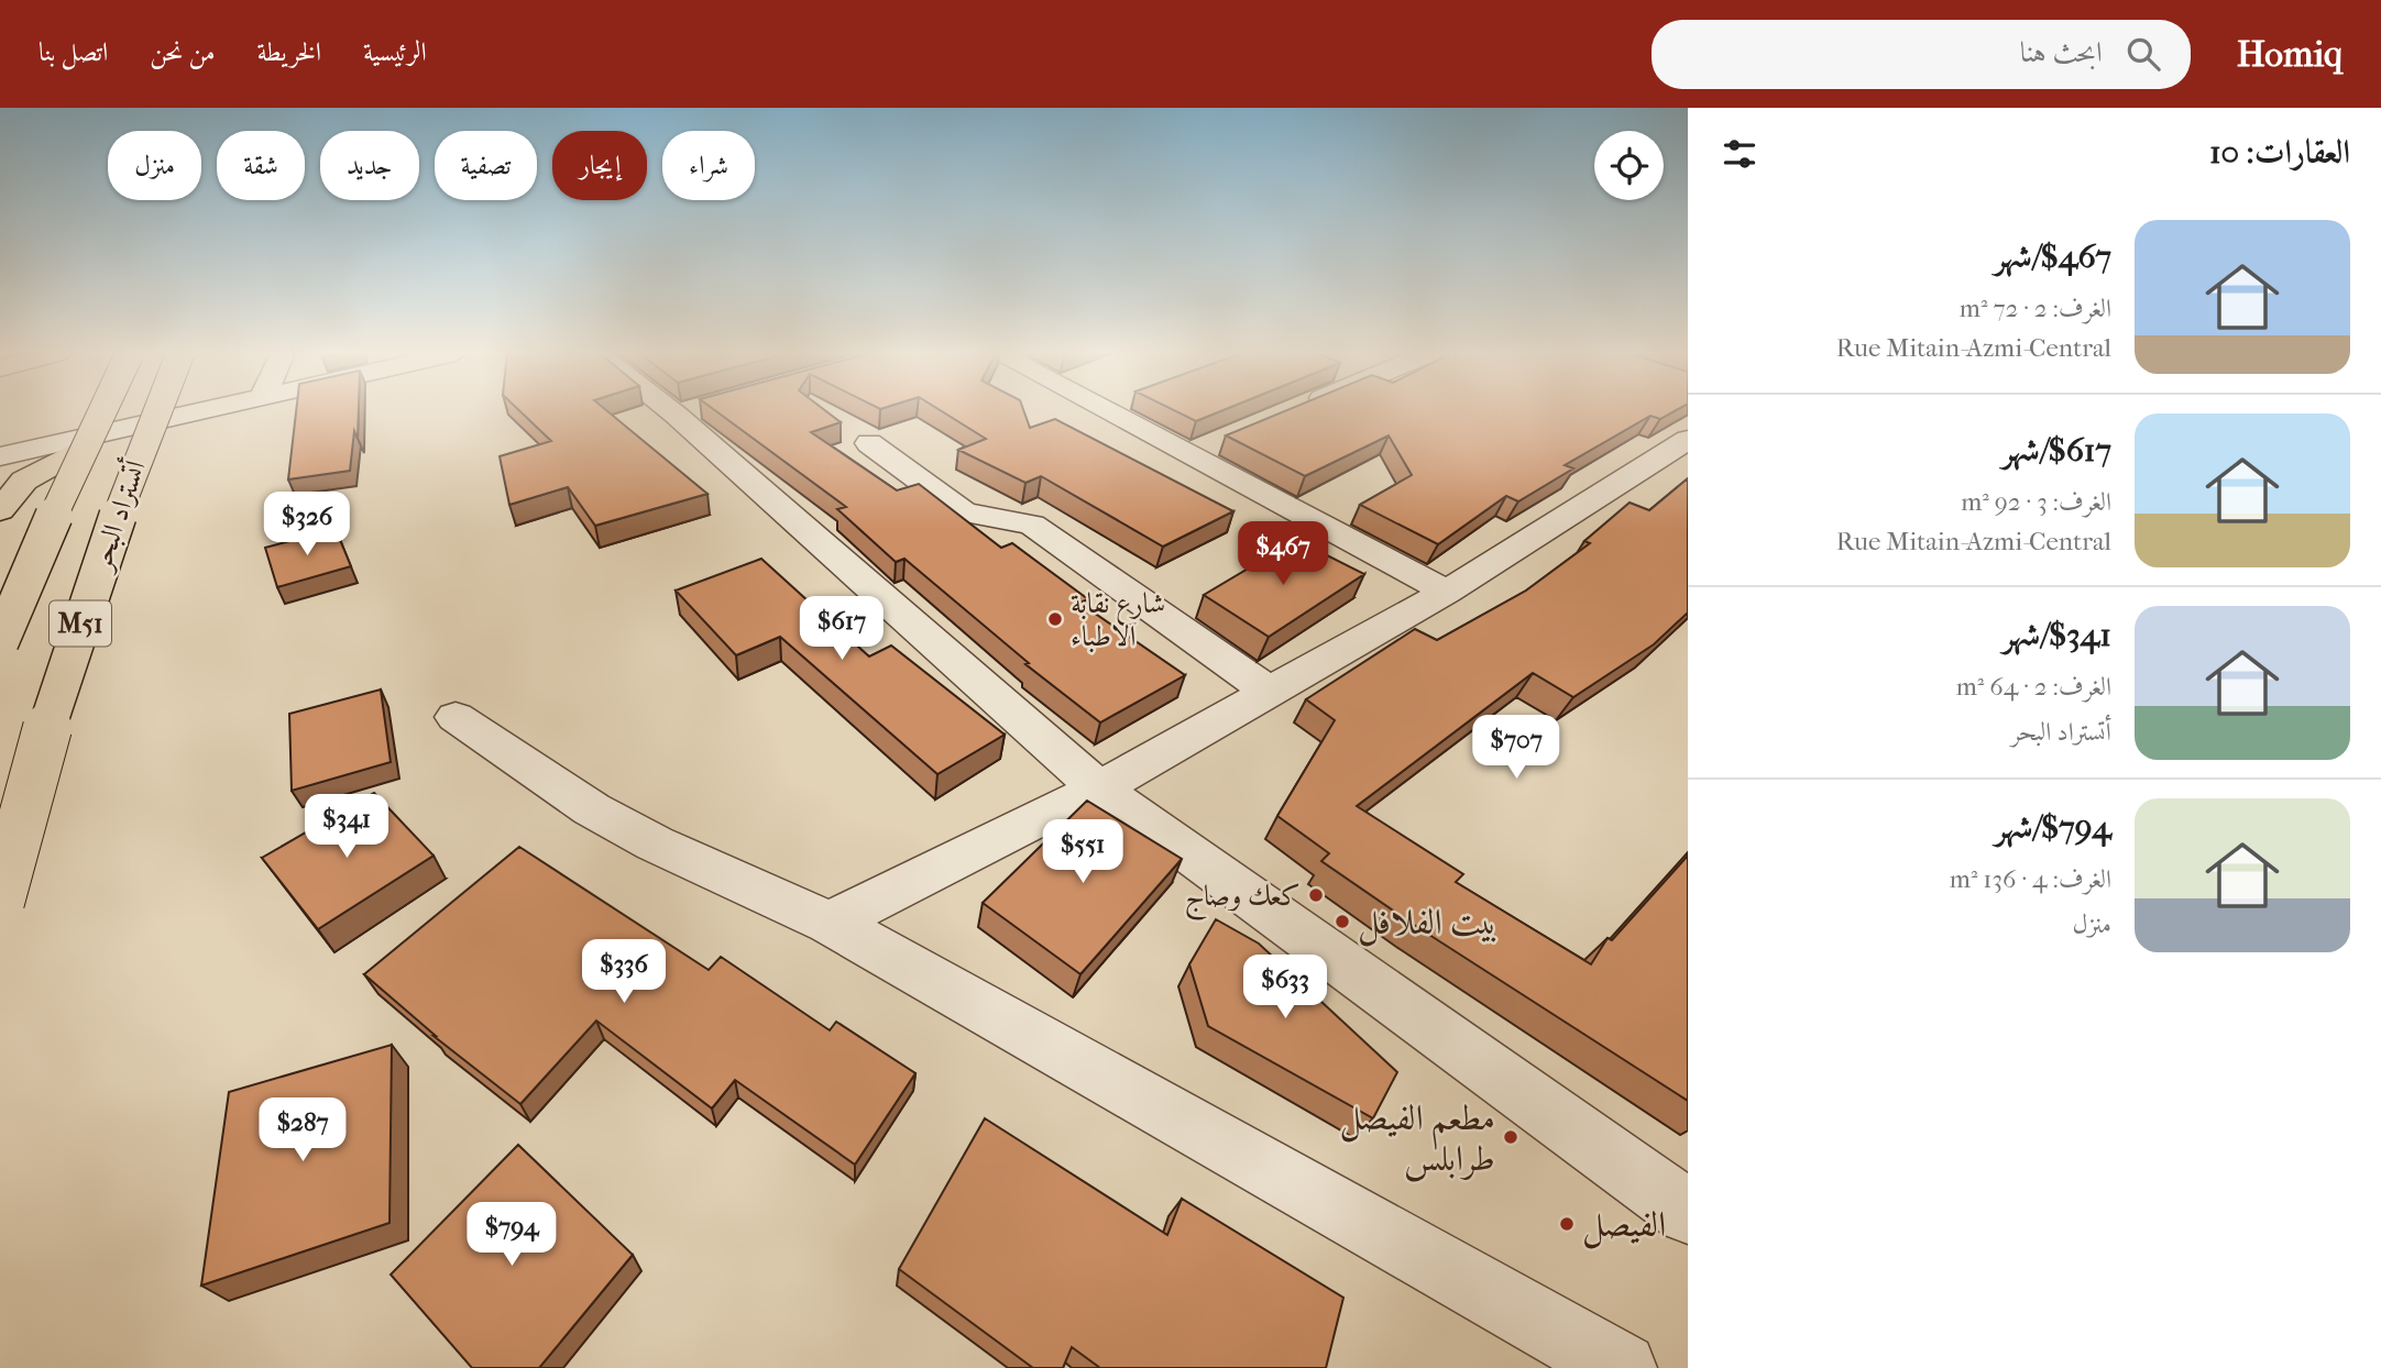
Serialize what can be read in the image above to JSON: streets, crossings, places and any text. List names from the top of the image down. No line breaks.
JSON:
{"streets":{"highway":["أتستراد البحر","M51"]},"places":["شارع نقابة الاطباء","كعك وصاج","بيت الفلافل","مطعم الفيصل طرابلس","الفيصل"],"page":{"header":"Homiq","search":"ابحث هنا","nav":["الرئيسية","الخريطة","من نحن","اتصل بنا"],"heading":"العقارات: 10","chip":["شراء","إيجار","تصفية","جديد","شقة","منزل"],"list":[{"name":"$467/شهر","note":"الغرف: 2 · 72 m² · Rue Mitain-Azmi-Central"},{"name":"$617/شهر","note":"الغرف: 3 · 92 m² · Rue Mitain-Azmi-Central"},{"name":"$341/شهر","note":"الغرف: 2 · 64 m² · أتستراد البحر"},{"name":"$794/شهر","note":"الغرف: 4 · 136 m² · منزل"}],"price":["$326","$467","$617","$707","$341","$551","$336","$633","$287","$794"]}}
